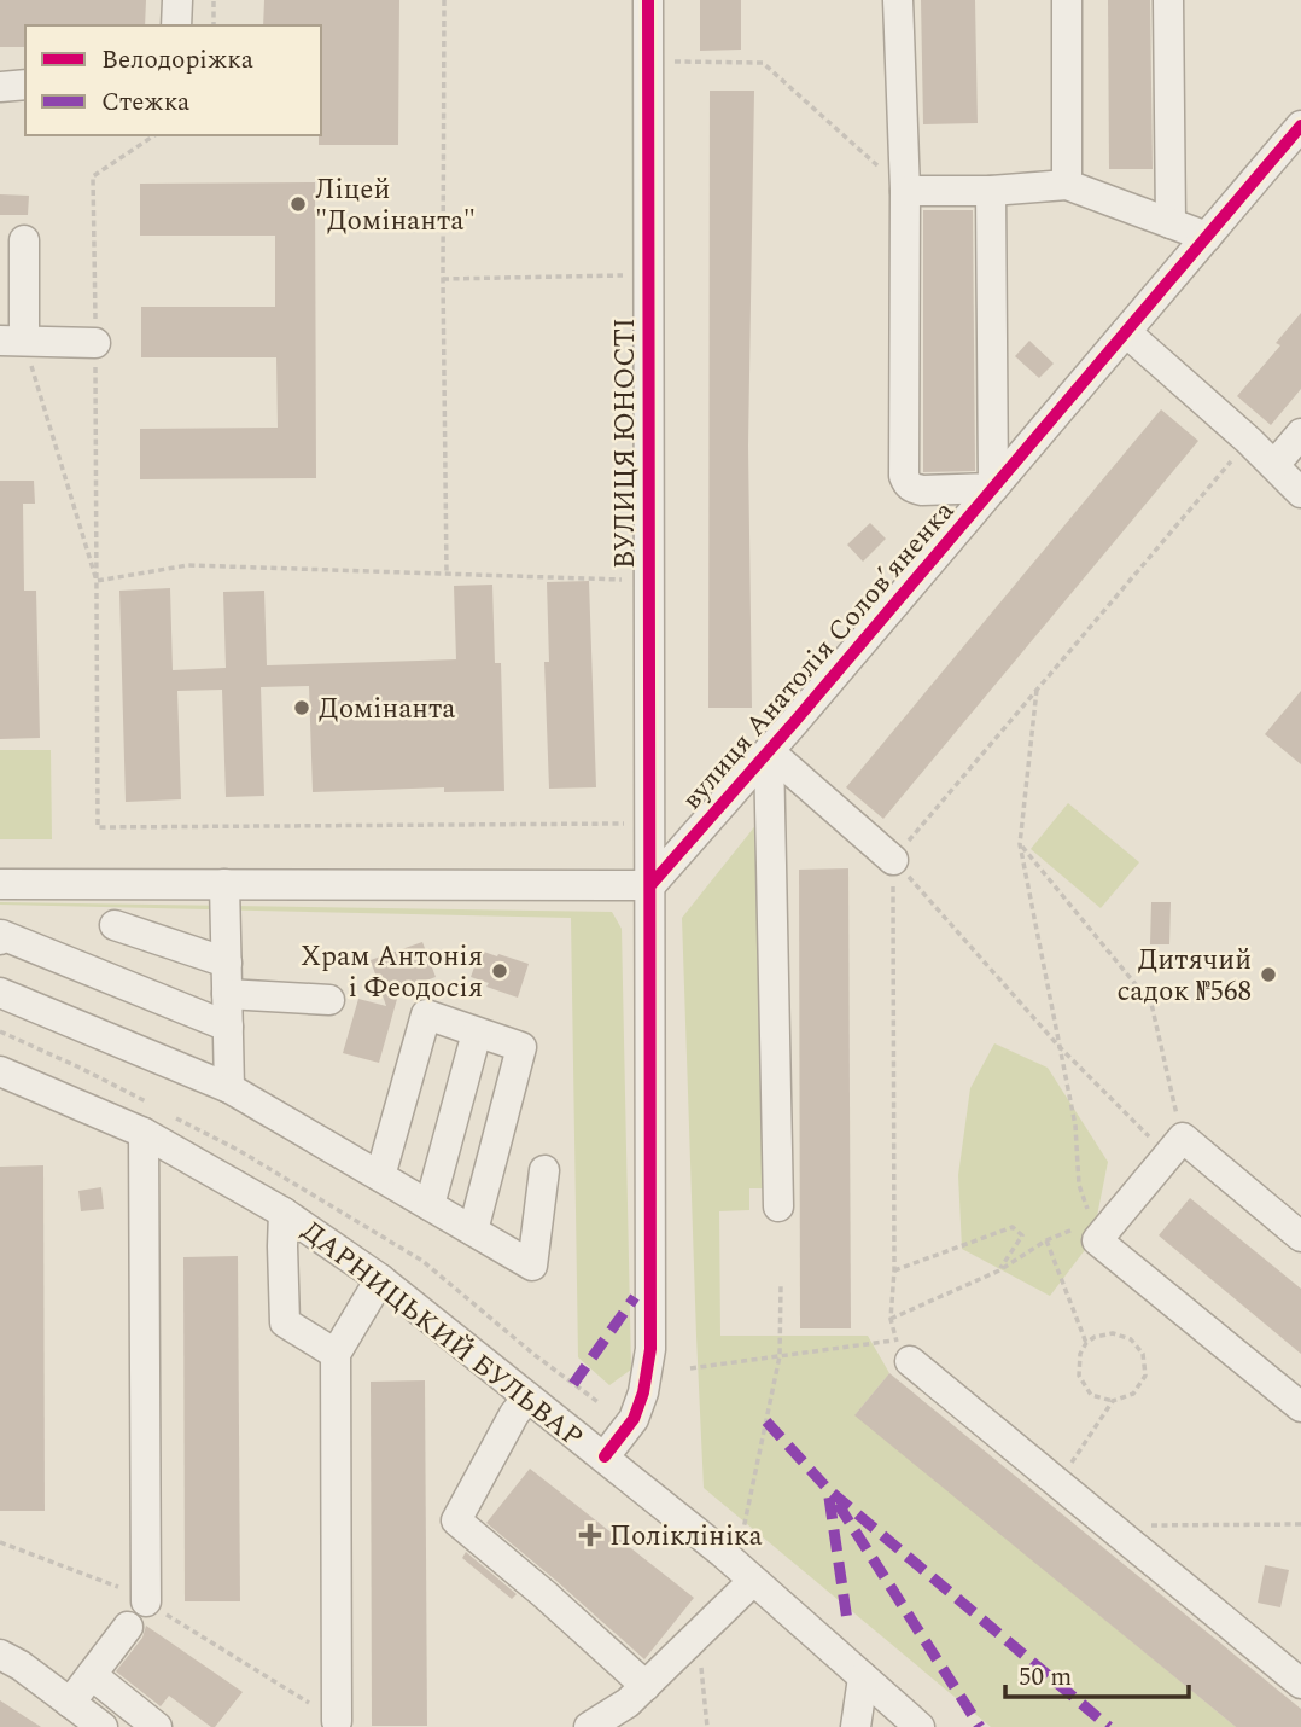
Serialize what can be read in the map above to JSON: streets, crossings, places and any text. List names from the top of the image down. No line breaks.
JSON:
{"streets":{"street":["ВУЛИЦЯ ЮНОСТІ","вулиця Анатолія Соловʼяненка","ДАРНИЦЬКИЙ БУЛЬВАР"]},"crossings":[["ВУЛИЦЯ ЮНОСТІ","вулиця Анатолія Соловʼяненка"]],"places":{"other":["Ліцей \"Домінанта\"","Домінанта","Храм Антонія і Феодосія","Дитячий садок №568"],"health":["Поліклініка"]},"legend":["Велодоріжка","Стежка"],"scale_bar":"50 m"}
